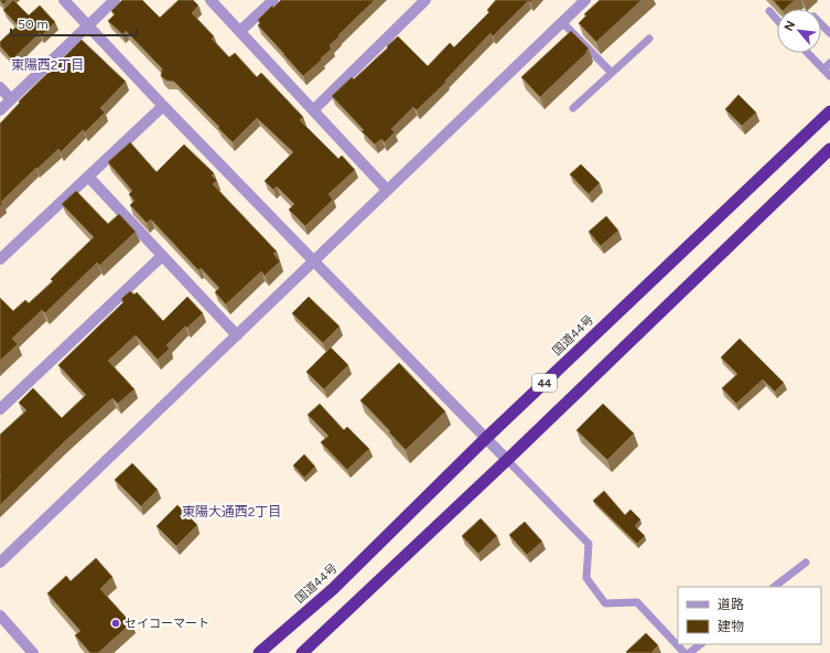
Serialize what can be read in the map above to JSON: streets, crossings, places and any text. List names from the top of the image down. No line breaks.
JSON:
{"streets":{"highway":["国道44号","44"]},"districts":["東陽西2丁目","東陽大通西2丁目"],"places":["セイコーマート"],"legend":["道路","建物"],"scale_bar":"50 m","north":"top left"}
